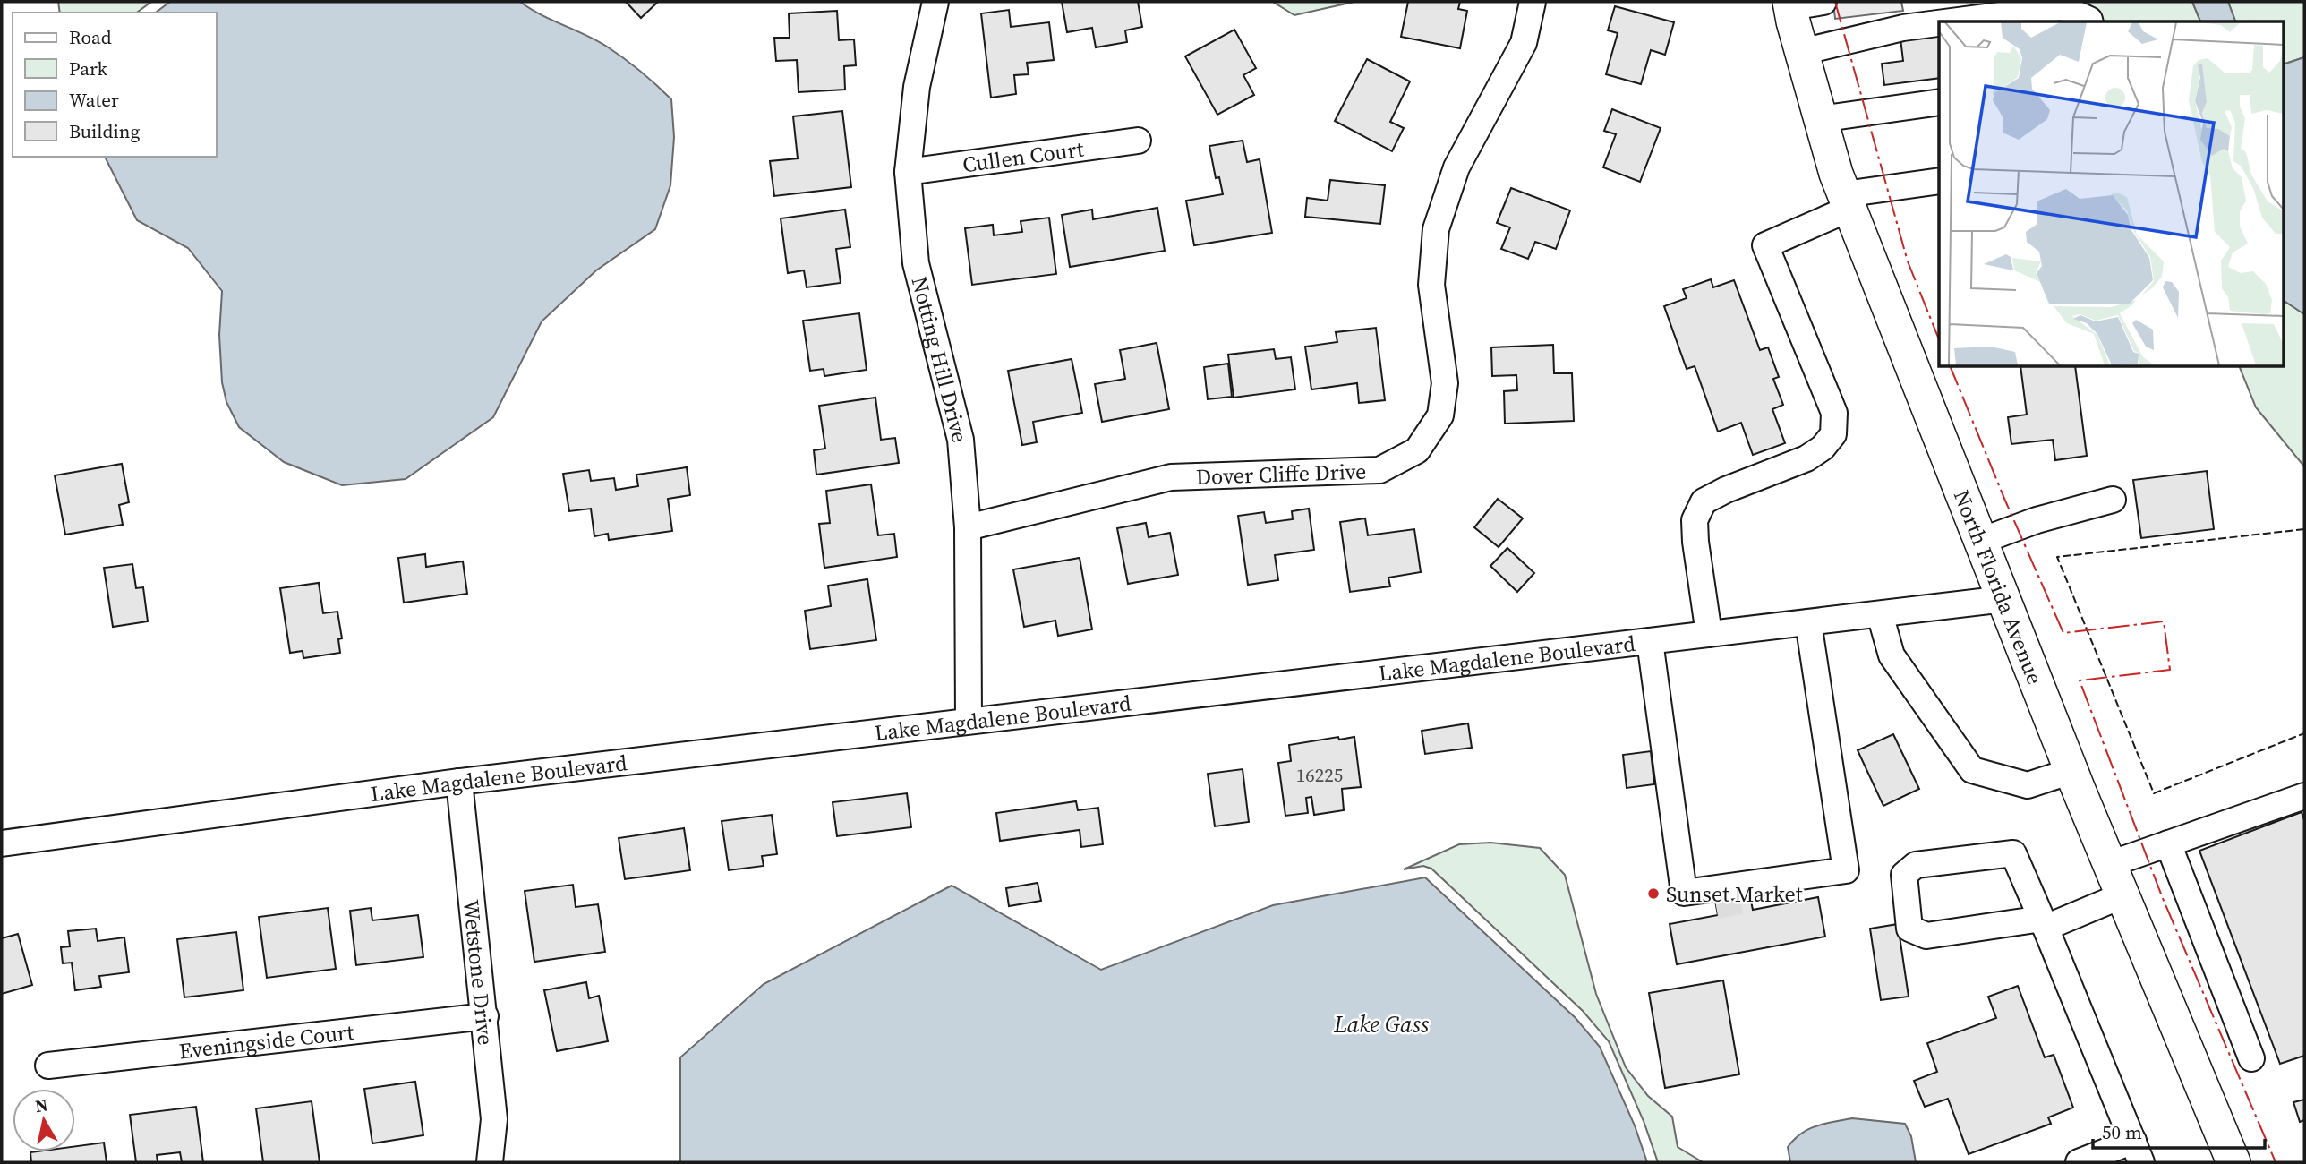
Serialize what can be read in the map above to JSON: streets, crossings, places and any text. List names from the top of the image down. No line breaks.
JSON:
{"streets":{"main road":["North Florida Avenue"],"street":["Cullen Court","Notting Hill Drive","Dover Cliffe Drive","Lake Magdalene Boulevard","Wetstone Drive","Eveningside Court"]},"crossings":[["Cullen Court","Notting Hill Drive"],["Notting Hill Drive","Dover Cliffe Drive"],["Notting Hill Drive","Lake Magdalene Boulevard"],["North Florida Avenue","Lake Magdalene Boulevard"],["Lake Magdalene Boulevard","Wetstone Drive"],["Wetstone Drive","Eveningside Court"]],"water":["Lake Gass"],"places":["Sunset Market"],"house_numbers":["16225"],"legend":["Road","Park","Water","Building"],"scale_bar":"50 m","north":"top"}
